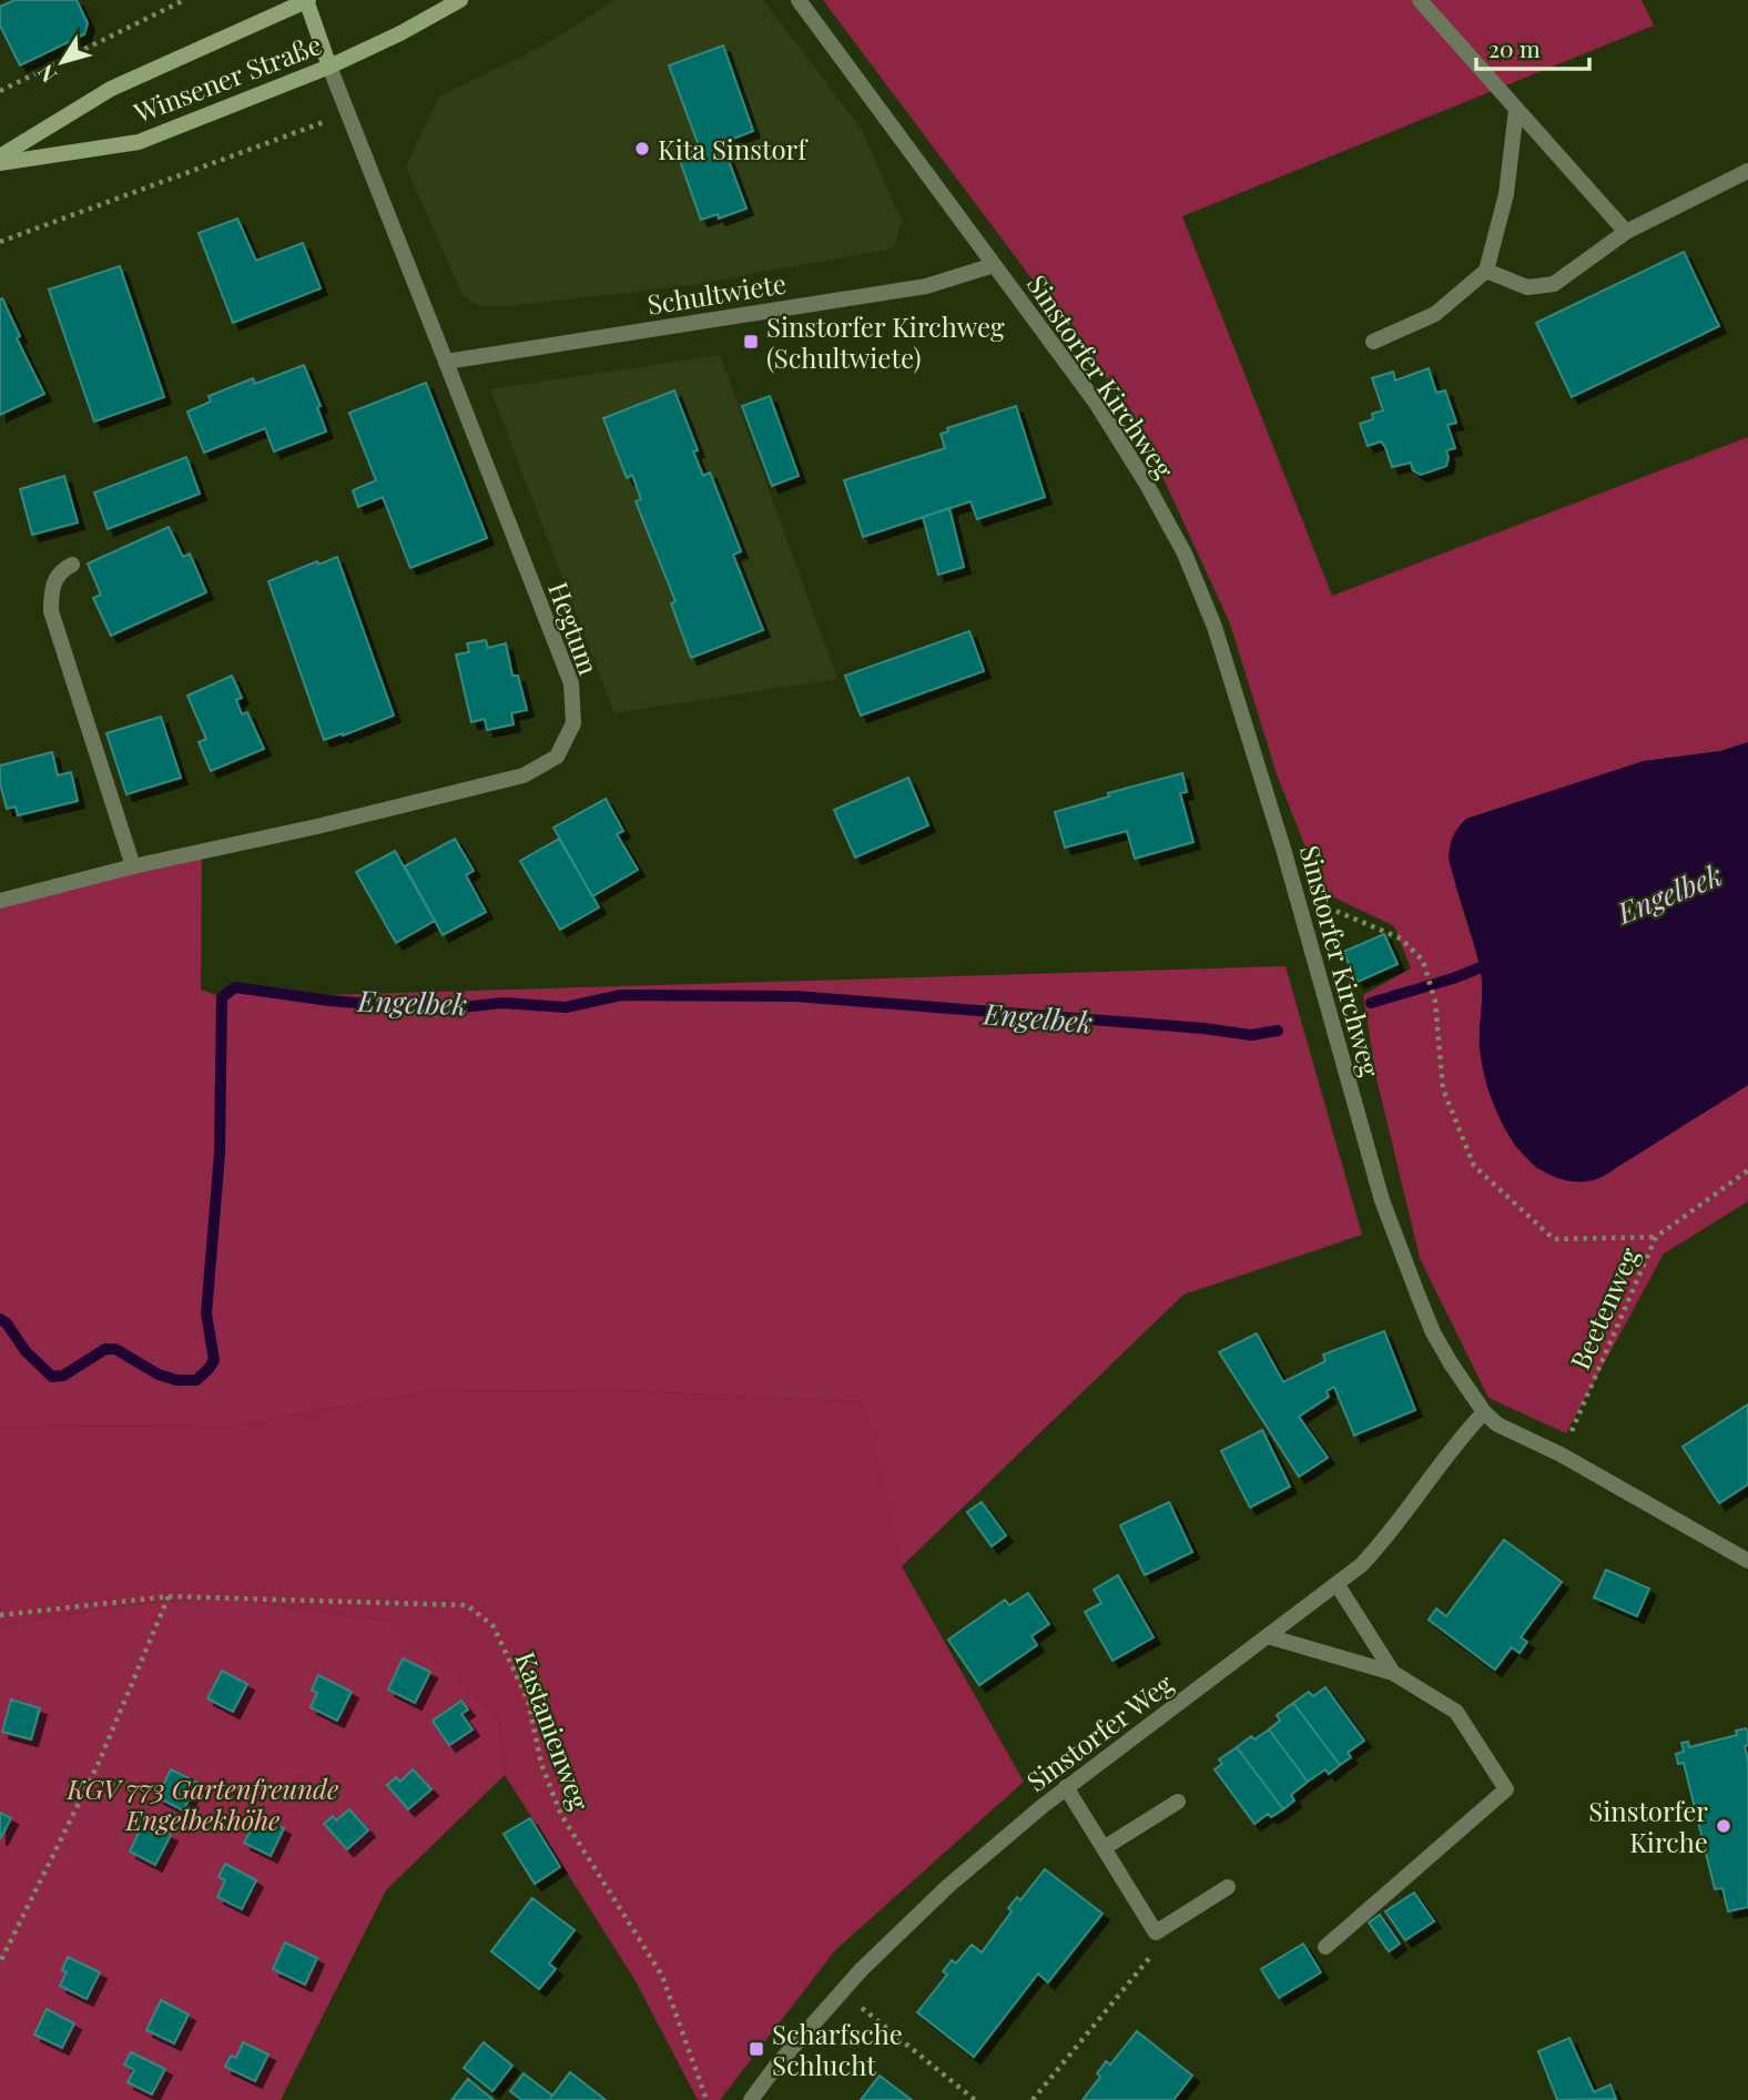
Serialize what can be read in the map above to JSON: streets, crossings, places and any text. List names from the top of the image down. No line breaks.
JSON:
{"streets":{"main road":["Winsener Straße"],"street":["Schultwiete","Sinstorfer Kirchweg","Hegtum","Sinstorfer Weg"],"path":["Beetenweg","Kastanienweg"]},"crossings":[["Winsener Straße","Hegtum"],["Schultwiete","Sinstorfer Kirchweg"],["Schultwiete","Hegtum"],["Sinstorfer Kirchweg","Beetenweg"],["Sinstorfer Kirchweg","Sinstorfer Weg"]],"water":["Engelbek"],"parks":["KGV 773 Gartenfreunde Engelbekhöhe"],"places":{"other":["Kita Sinstorf","Sinstorfer Kirche"],"transit":["Sinstorfer Kirchweg (Schultwiete)","Scharfsche Schlucht"]},"scale_bar":"20 m","north":"bottom left"}
